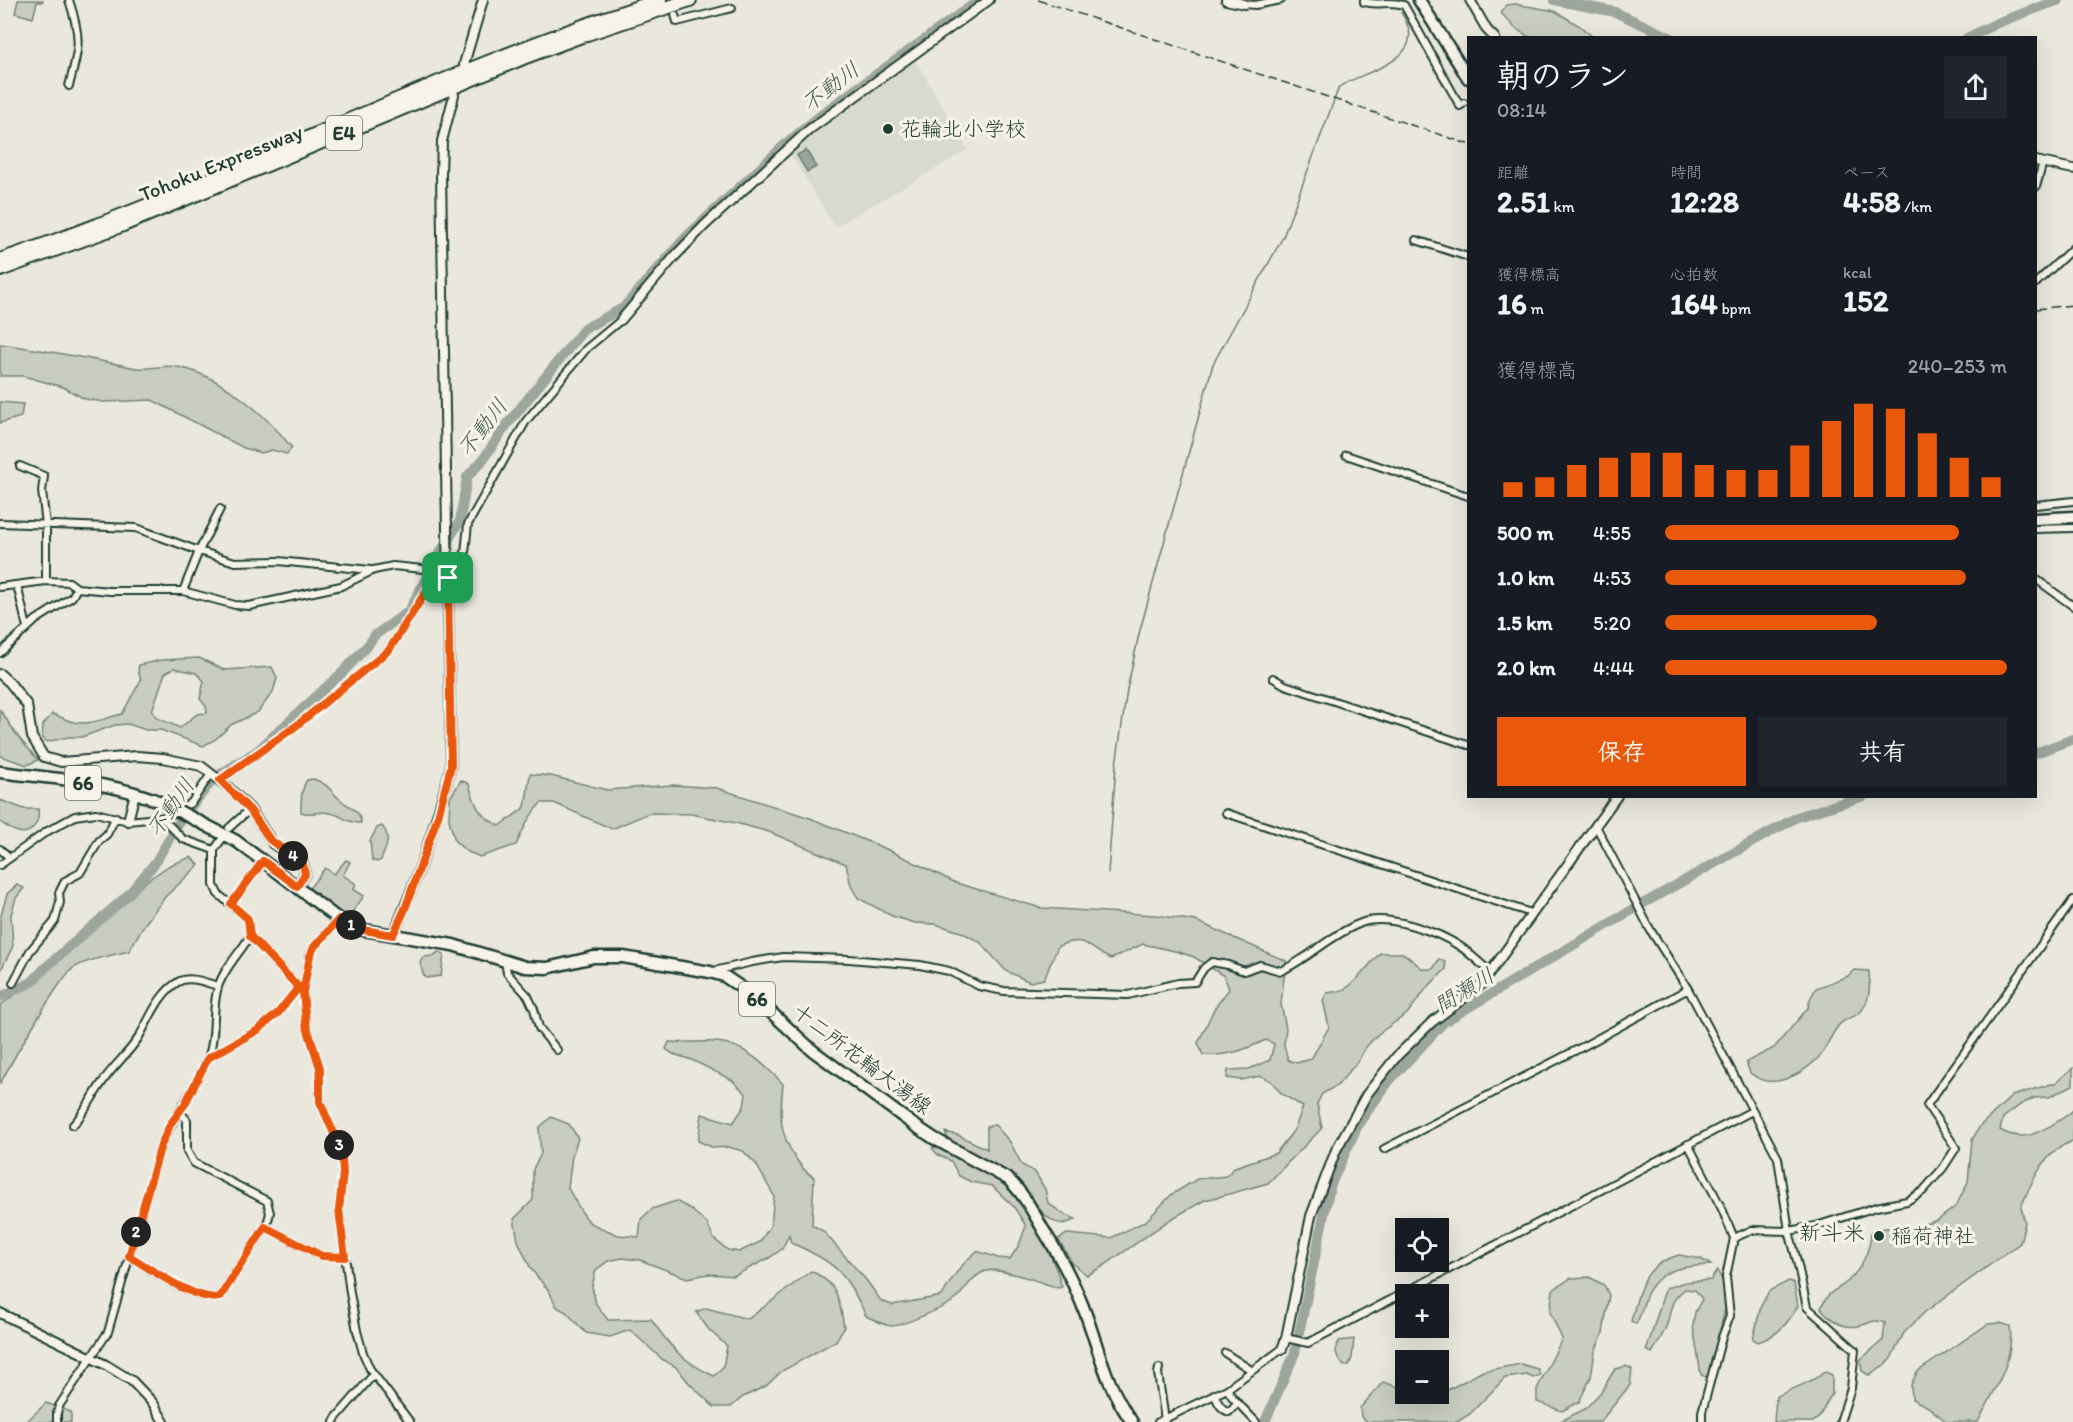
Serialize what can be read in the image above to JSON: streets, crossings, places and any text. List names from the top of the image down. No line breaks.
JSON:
{"streets":{"highway":["E4","Tohoku Expressway"],"main road":["66","十二所花輪大湯線"]},"districts":["新斗米"],"water":["不動川","間瀬川"],"places":["花輪北小学校","稲荷神社"],"page":{"heading":["朝のラン","08:14"],"stats":[["距離","2.51 km"],["時間","12:28"],["ペース","4:58 /km"],["獲得標高","16 m"],["心拍数","164 bpm"],["kcal","152"]],"chart":["獲得標高","240–253 m"],"list":[{"name":"500 m","note":"4:55"},{"name":"1.0 km","note":"4:53"},{"name":"1.5 km","note":"5:20"},{"name":"2.0 km","note":"4:44"}],"buttons":["保存","共有"],"pins":["4","1","3","2"],"map_buttons":["+","−"]}}
